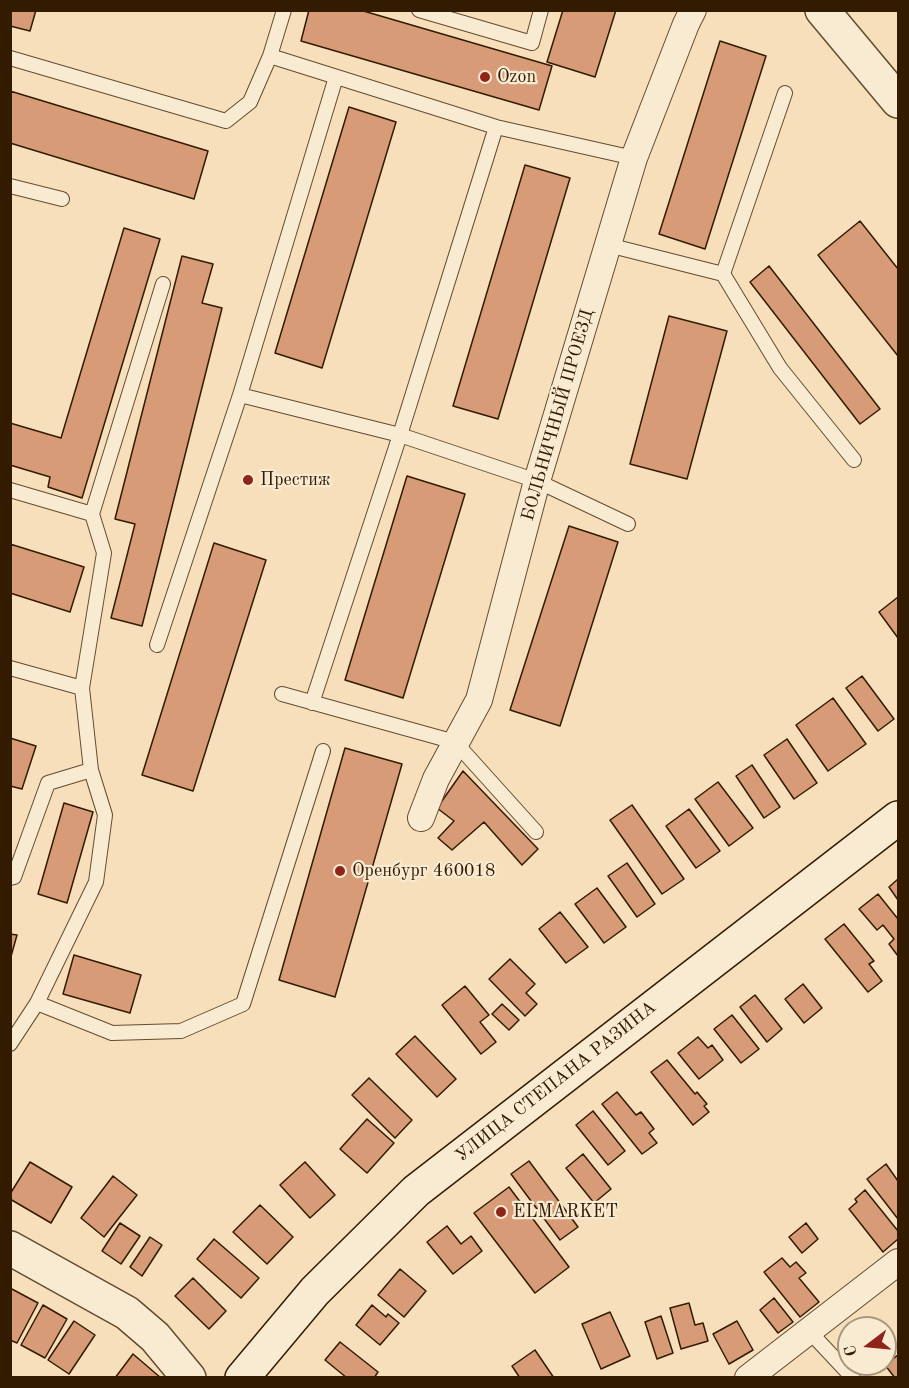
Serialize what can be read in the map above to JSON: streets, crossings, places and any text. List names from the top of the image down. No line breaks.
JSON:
{"streets":{"main road":["УЛИЦА СТЕПАНА РАЗИНА"],"street":["БОЛЬНИЧНЫЙ ПРОЕЗД"]},"places":["Ozon","Престиж","Оренбург 460018","ELMARKET"],"north":"left"}
